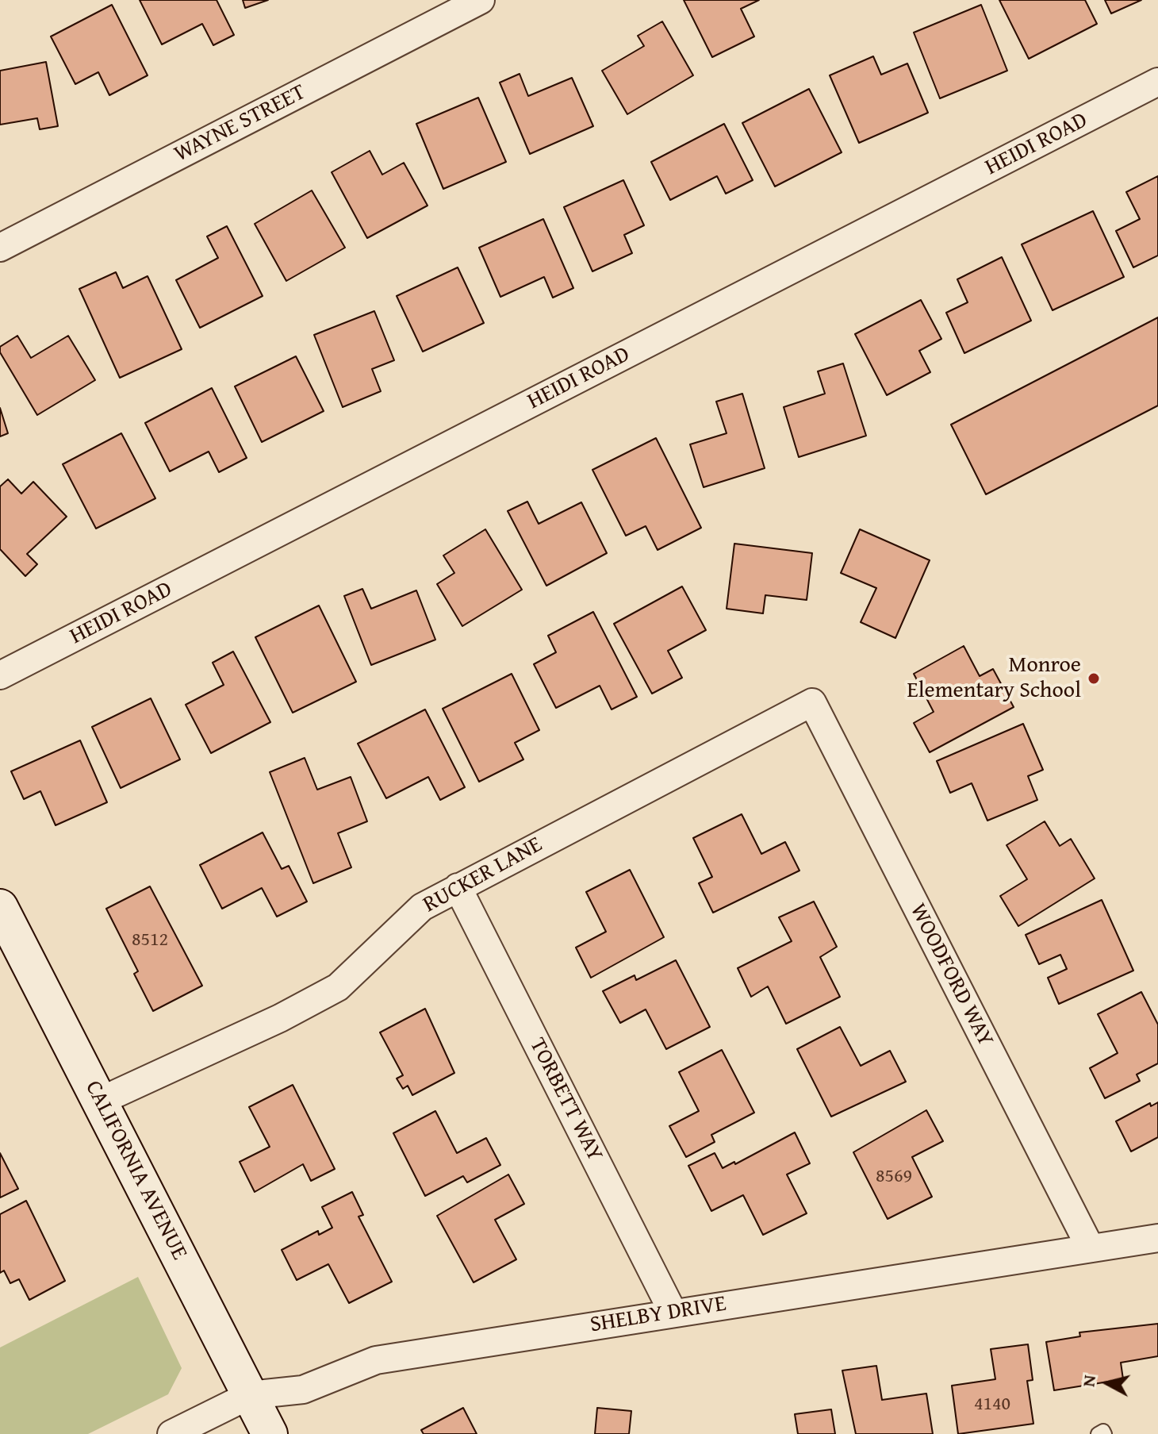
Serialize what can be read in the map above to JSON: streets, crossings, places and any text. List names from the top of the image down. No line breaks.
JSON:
{"streets":{"main road":["CALIFORNIA AVENUE"],"street":["WAYNE STREET","HEIDI ROAD","RUCKER LANE","WOODFORD WAY","TORBETT WAY","SHELBY DRIVE"]},"crossings":[["RUCKER LANE","WOODFORD WAY"],["RUCKER LANE","TORBETT WAY"],["RUCKER LANE","CALIFORNIA AVENUE"],["WOODFORD WAY","SHELBY DRIVE"],["TORBETT WAY","SHELBY DRIVE"],["CALIFORNIA AVENUE","SHELBY DRIVE"]],"places":["Monroe Elementary School"],"house_numbers":["8512","8569","4140"],"north":"left"}
